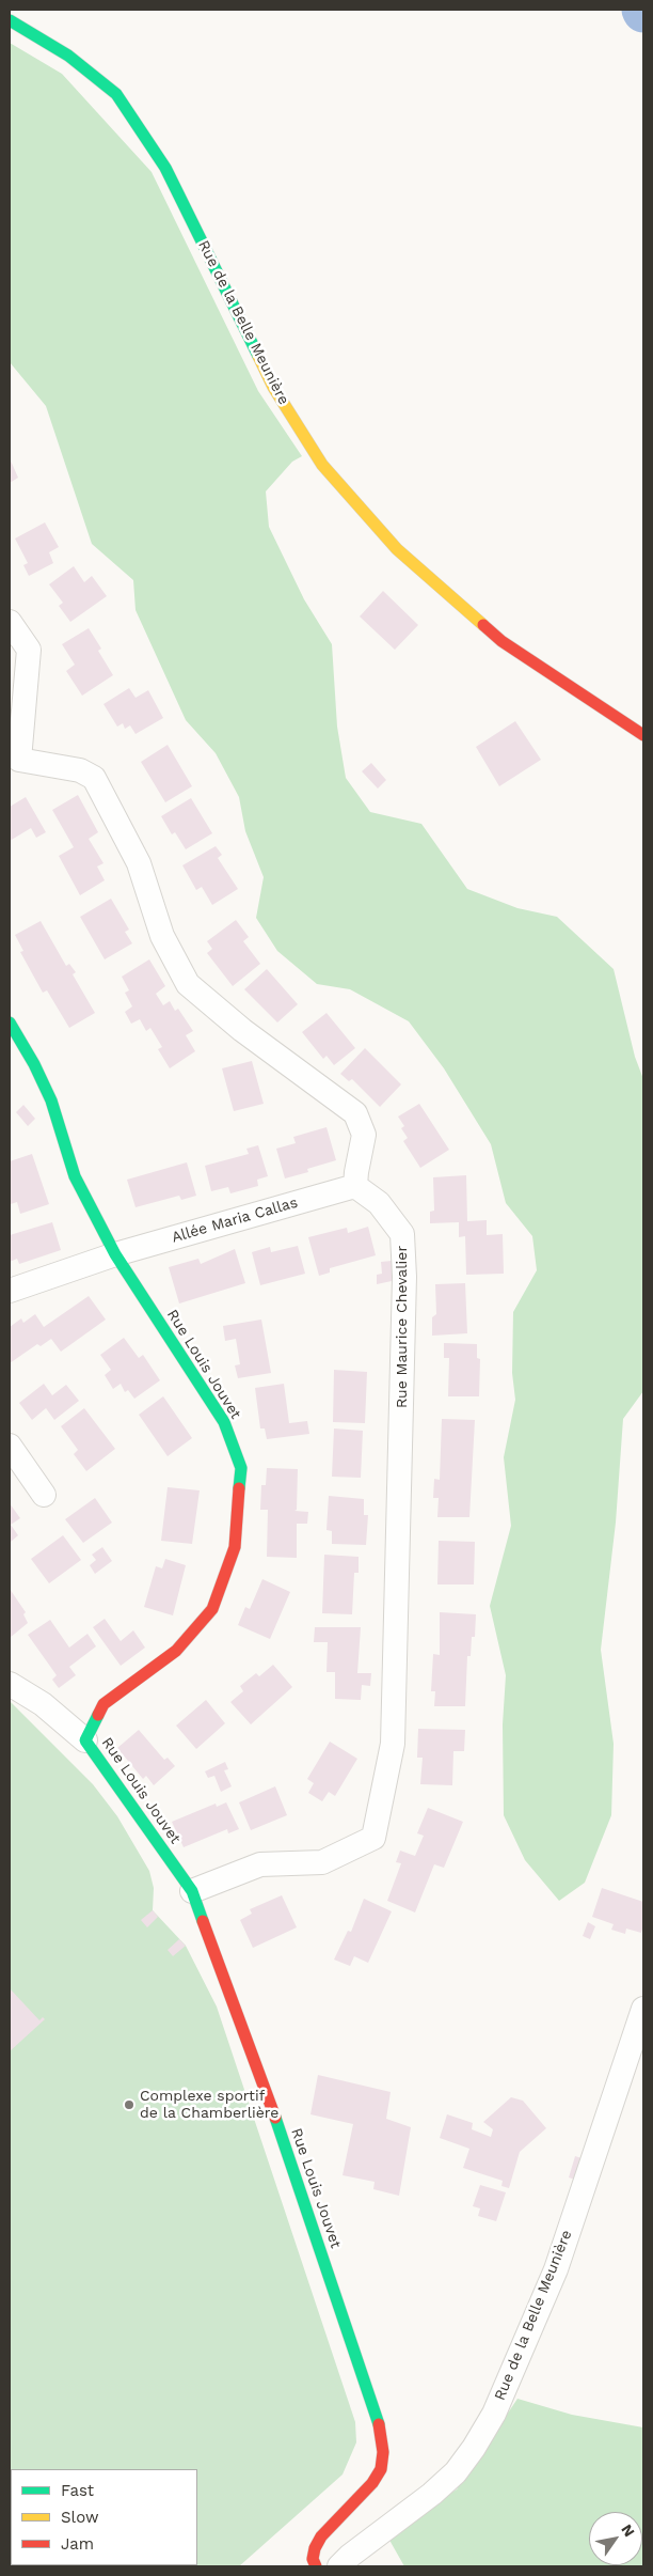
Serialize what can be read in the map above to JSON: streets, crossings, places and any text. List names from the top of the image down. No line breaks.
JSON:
{"streets":{"street":["Rue de la Belle Meunière","Allée Maria Callas","Rue Maurice Chevalier","Rue Louis Jouvet"]},"crossings":[["Allée Maria Callas","Rue Maurice Chevalier"],["Allée Maria Callas","Rue Louis Jouvet"],["Rue Maurice Chevalier","Rue Louis Jouvet"]],"places":["Complexe sportif de la Chamberlière"],"legend":["Fast","Slow","Jam"],"north":"top right"}
